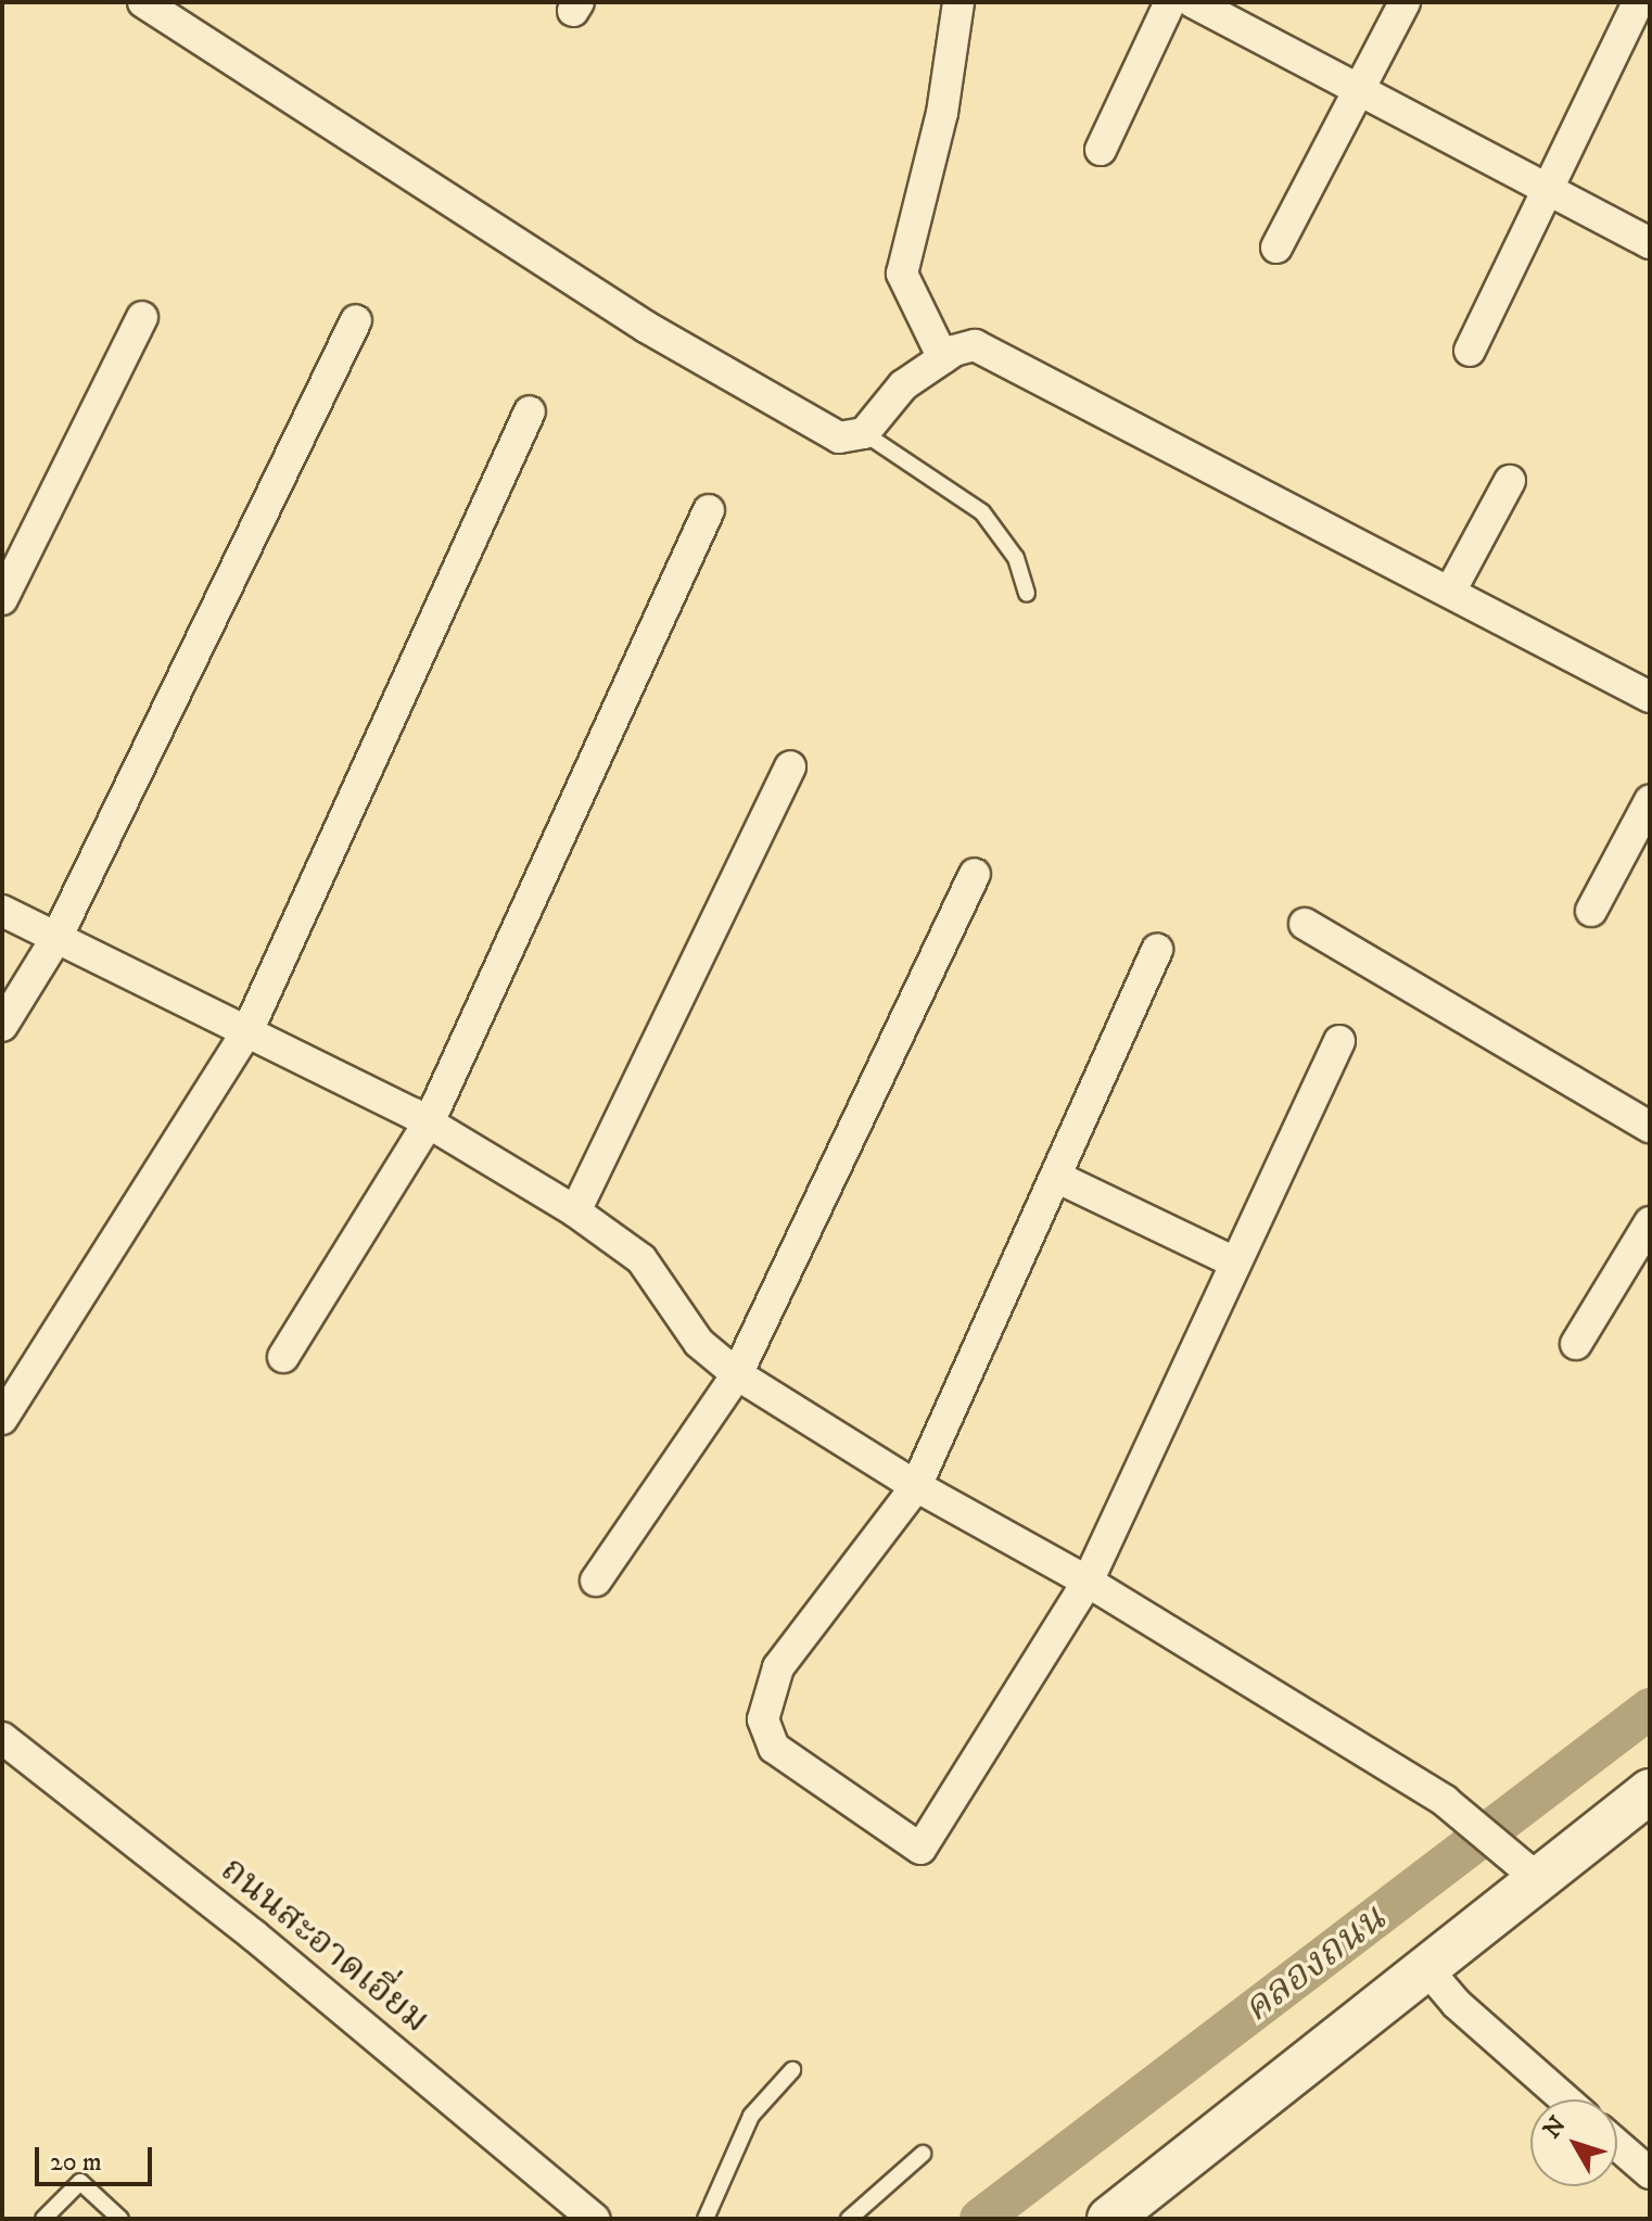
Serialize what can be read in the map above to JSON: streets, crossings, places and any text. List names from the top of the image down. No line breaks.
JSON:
{"streets":{"street":["ถนนสะอาดเอี่ยม"]},"water":["คลองถนน"],"scale_bar":"20 m","north":"top left"}
